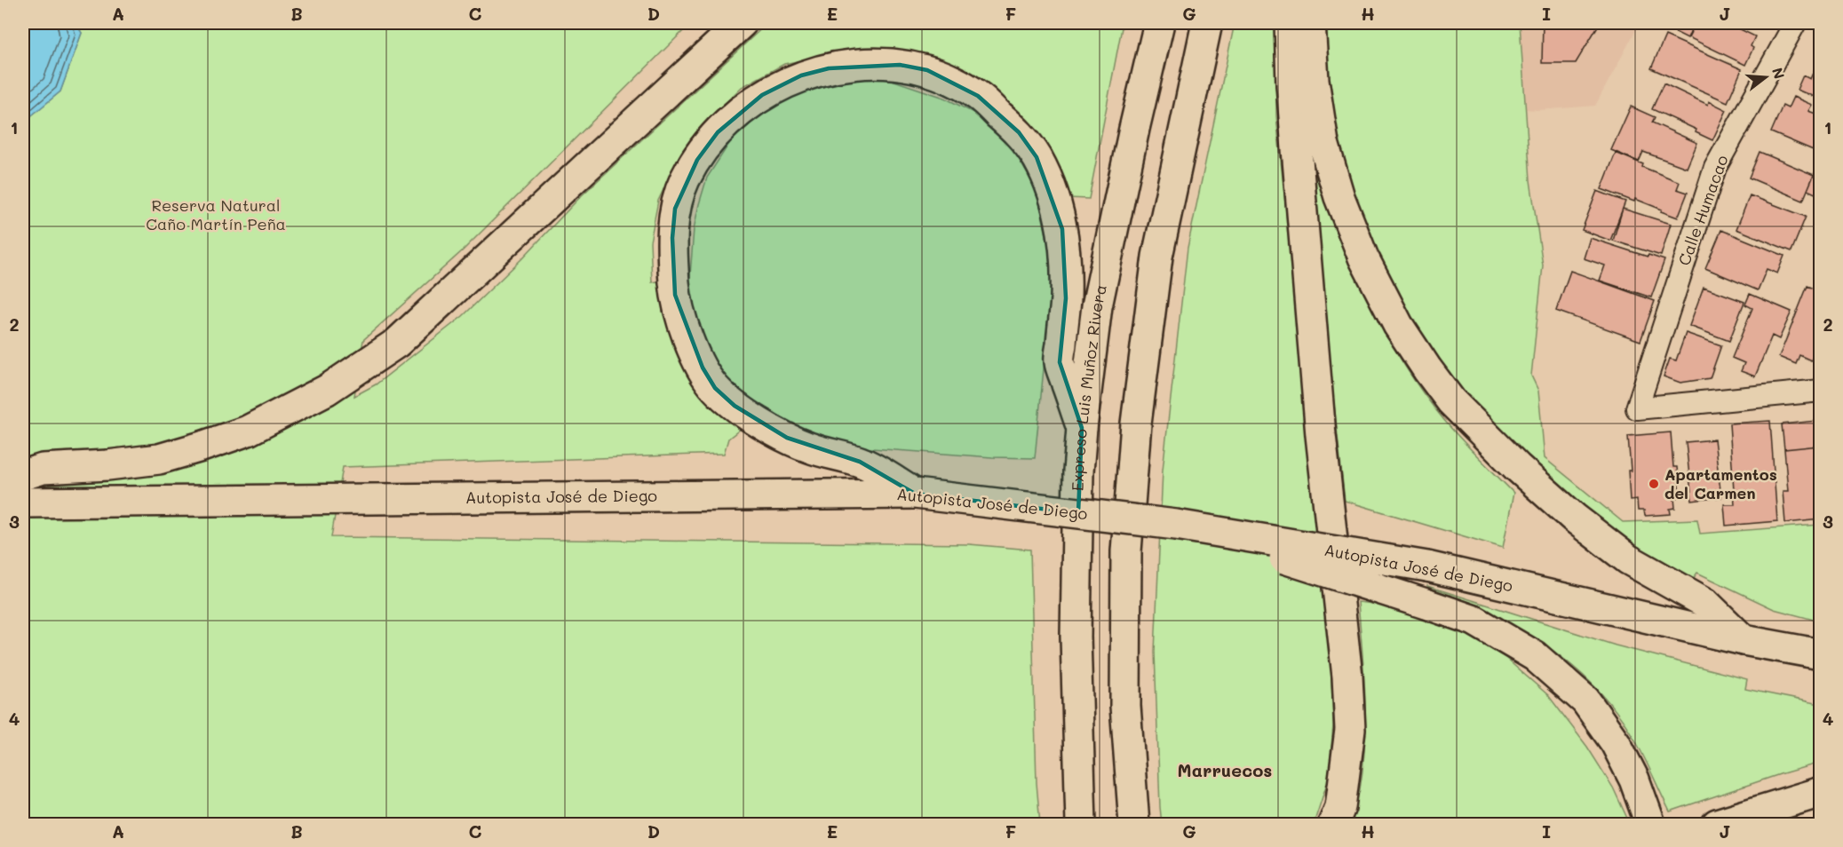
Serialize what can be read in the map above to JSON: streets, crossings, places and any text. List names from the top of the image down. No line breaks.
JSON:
{"streets":{"highway":["Expreso Luis Muñoz Rivera","Autopista José de Diego"],"street":["Calle Humacao"]},"districts":["Marruecos"],"parks":["Reserva Natural Caño Martín Peña"],"places":["Apartamentos del Carmen"],"north":"right","grid":{"columns":["A","B","C","D","E","F","G","H","I","J"],"rows":["1","2","3","4"]}}
